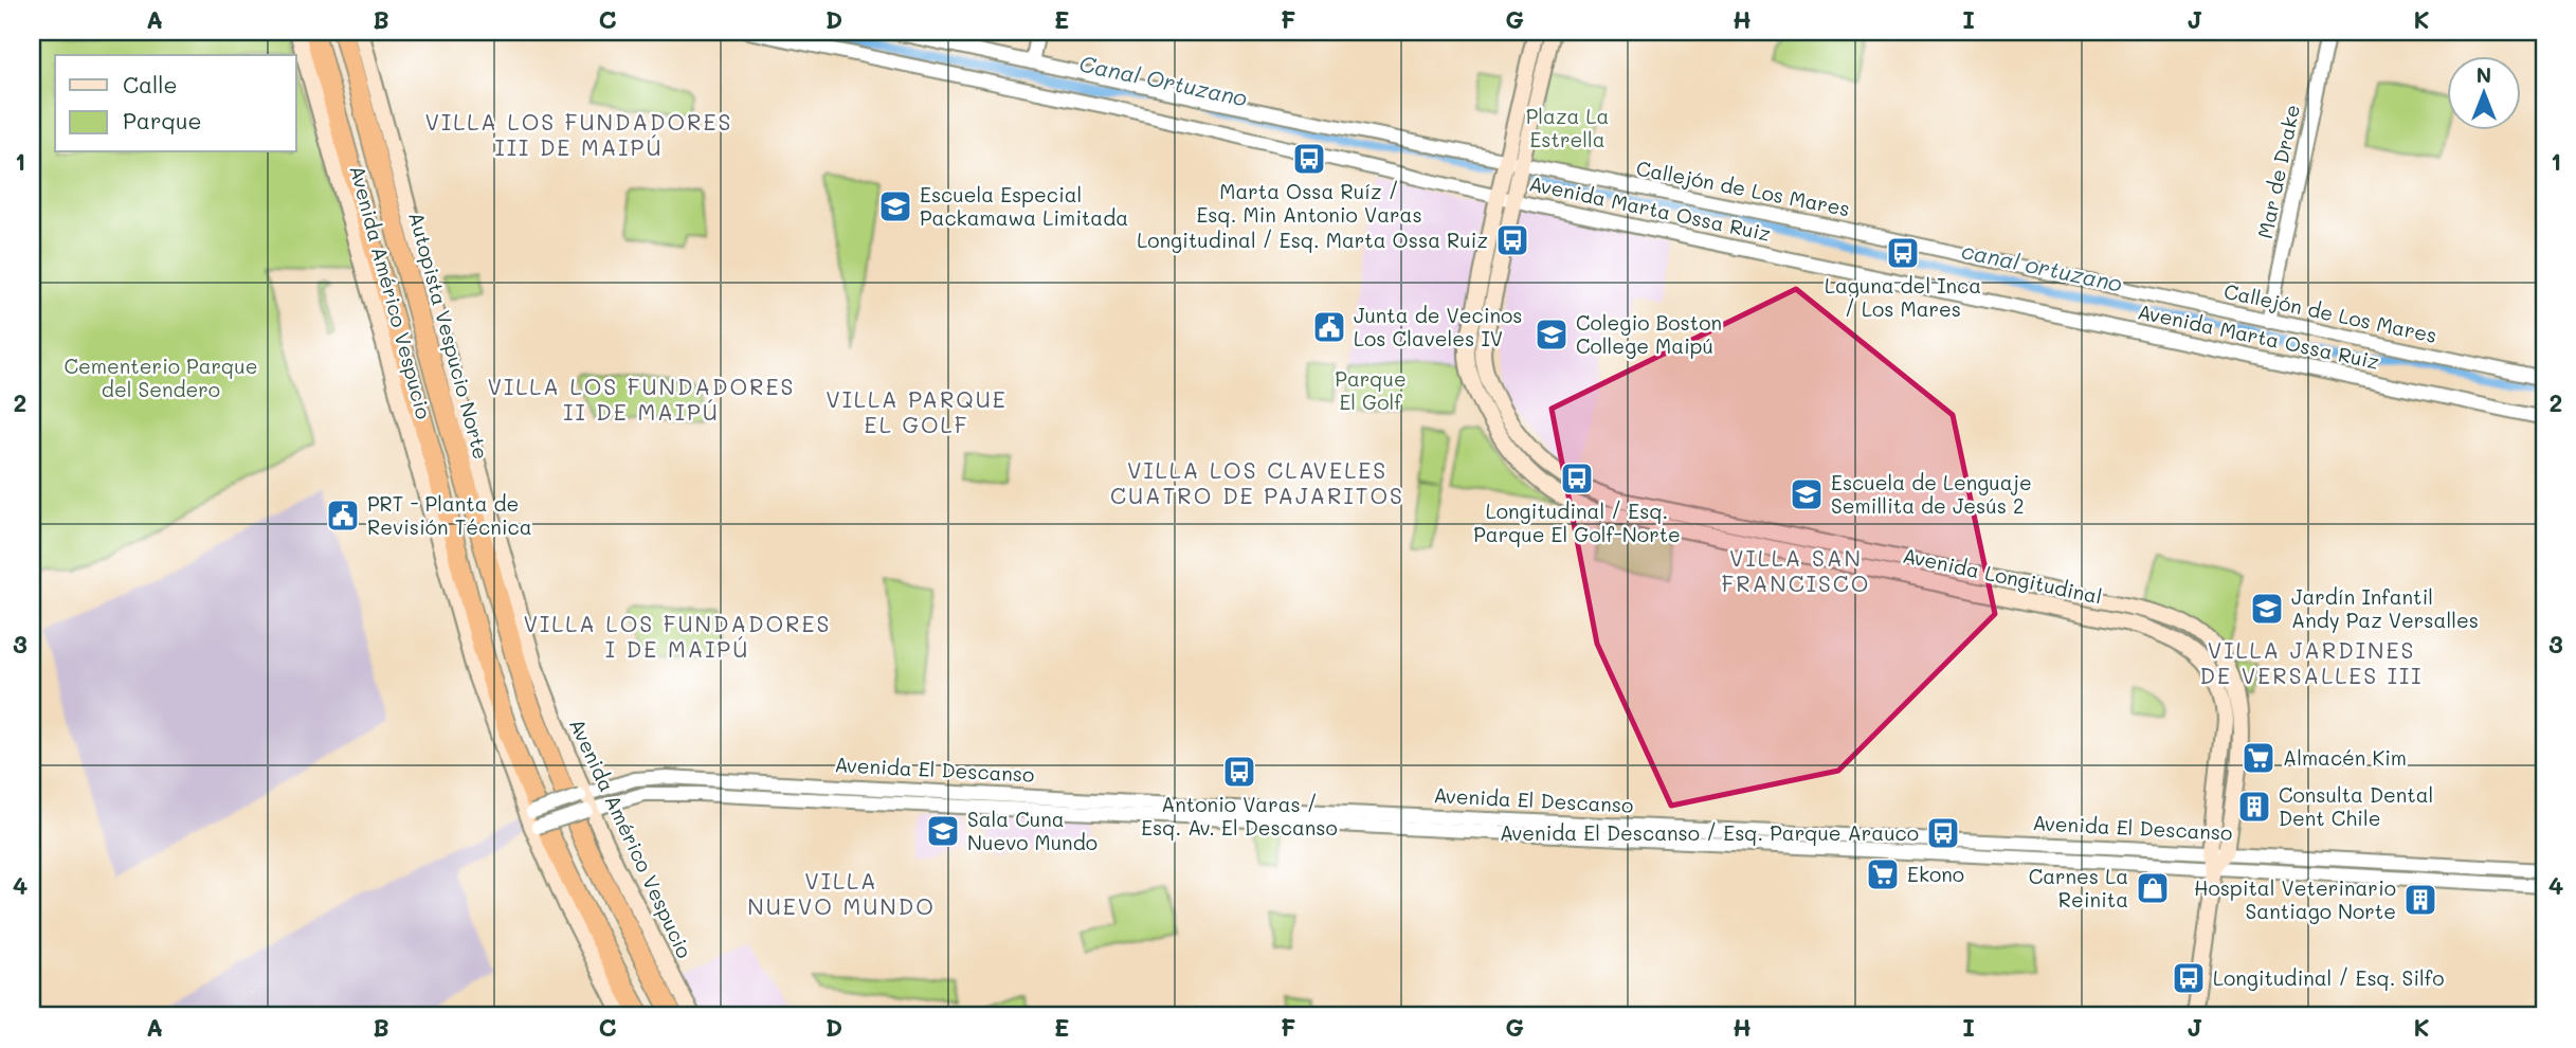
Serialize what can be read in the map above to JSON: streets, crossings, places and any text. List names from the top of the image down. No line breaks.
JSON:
{"streets":{"highway":["Autopista Vespucio Norte"],"main road":["Avenida Américo Vespucio","Avenida Longitudinal"],"street":["Mar de Drake","Callejón de Los Mares","Avenida Marta Ossa Ruiz","Avenida El Descanso"]},"crossings":[["Mar de Drake","Callejón de Los Mares"],["Callejón de Los Mares","Avenida Longitudinal"],["Avenida Marta Ossa Ruiz","Avenida Longitudinal"],["Avenida Américo Vespucio","Avenida El Descanso"],["Avenida Longitudinal","Avenida El Descanso"]],"districts":["VILLA LOS FUNDADORES III DE MAIPÚ","VILLA LOS FUNDADORES II DE MAIPÚ","VILLA PARQUE EL GOLF","VILLA LOS CLAVELES CUATRO DE PAJARITOS","VILLA SAN FRANCISCO","VILLA LOS FUNDADORES I DE MAIPÚ","VILLA JARDINES DE VERSALLES III","VILLA NUEVO MUNDO"],"water":["Canal Ortuzano","canal ortuzano"],"parks":["Plaza La Estrella","Cementerio Parque del Sendero","Parque El Golf"],"places":{"bus stop":["Marta Ossa Ruíz / Esq. Min Antonio Varas","Longitudinal / Esq. Marta Ossa Ruiz","Laguna del Inca / Los Mares","Longitudinal / Esq. Parque El Golf-Norte","Antonio Varas / Esq. Av. El Descanso","Avenida El Descanso / Esq. Parque Arauco","Longitudinal / Esq. Silfo"],"school or university":["Escuela Especial Packamawa Limitada","Colegio Boston College Maipú","Escuela de Lenguaje Semillita de Jesús 2","Jardín Infantil Andy Paz Versalles","Sala Cuna Nuevo Mundo"],"public building":["Junta de Vecinos Los Claveles IV","PRT - Planta de Revisión Técnica"],"supermarket":["Almacén Kim","Ekono"],"building":["Consulta Dental Dent Chile","Hospital Veterinario Santiago Norte"],"shop":["Carnes La Reinita"]},"legend":["Calle","Parque"],"north":"top","grid":{"columns":["A","B","C","D","E","F","G","H","I","J","K"],"rows":["1","2","3","4"]}}
